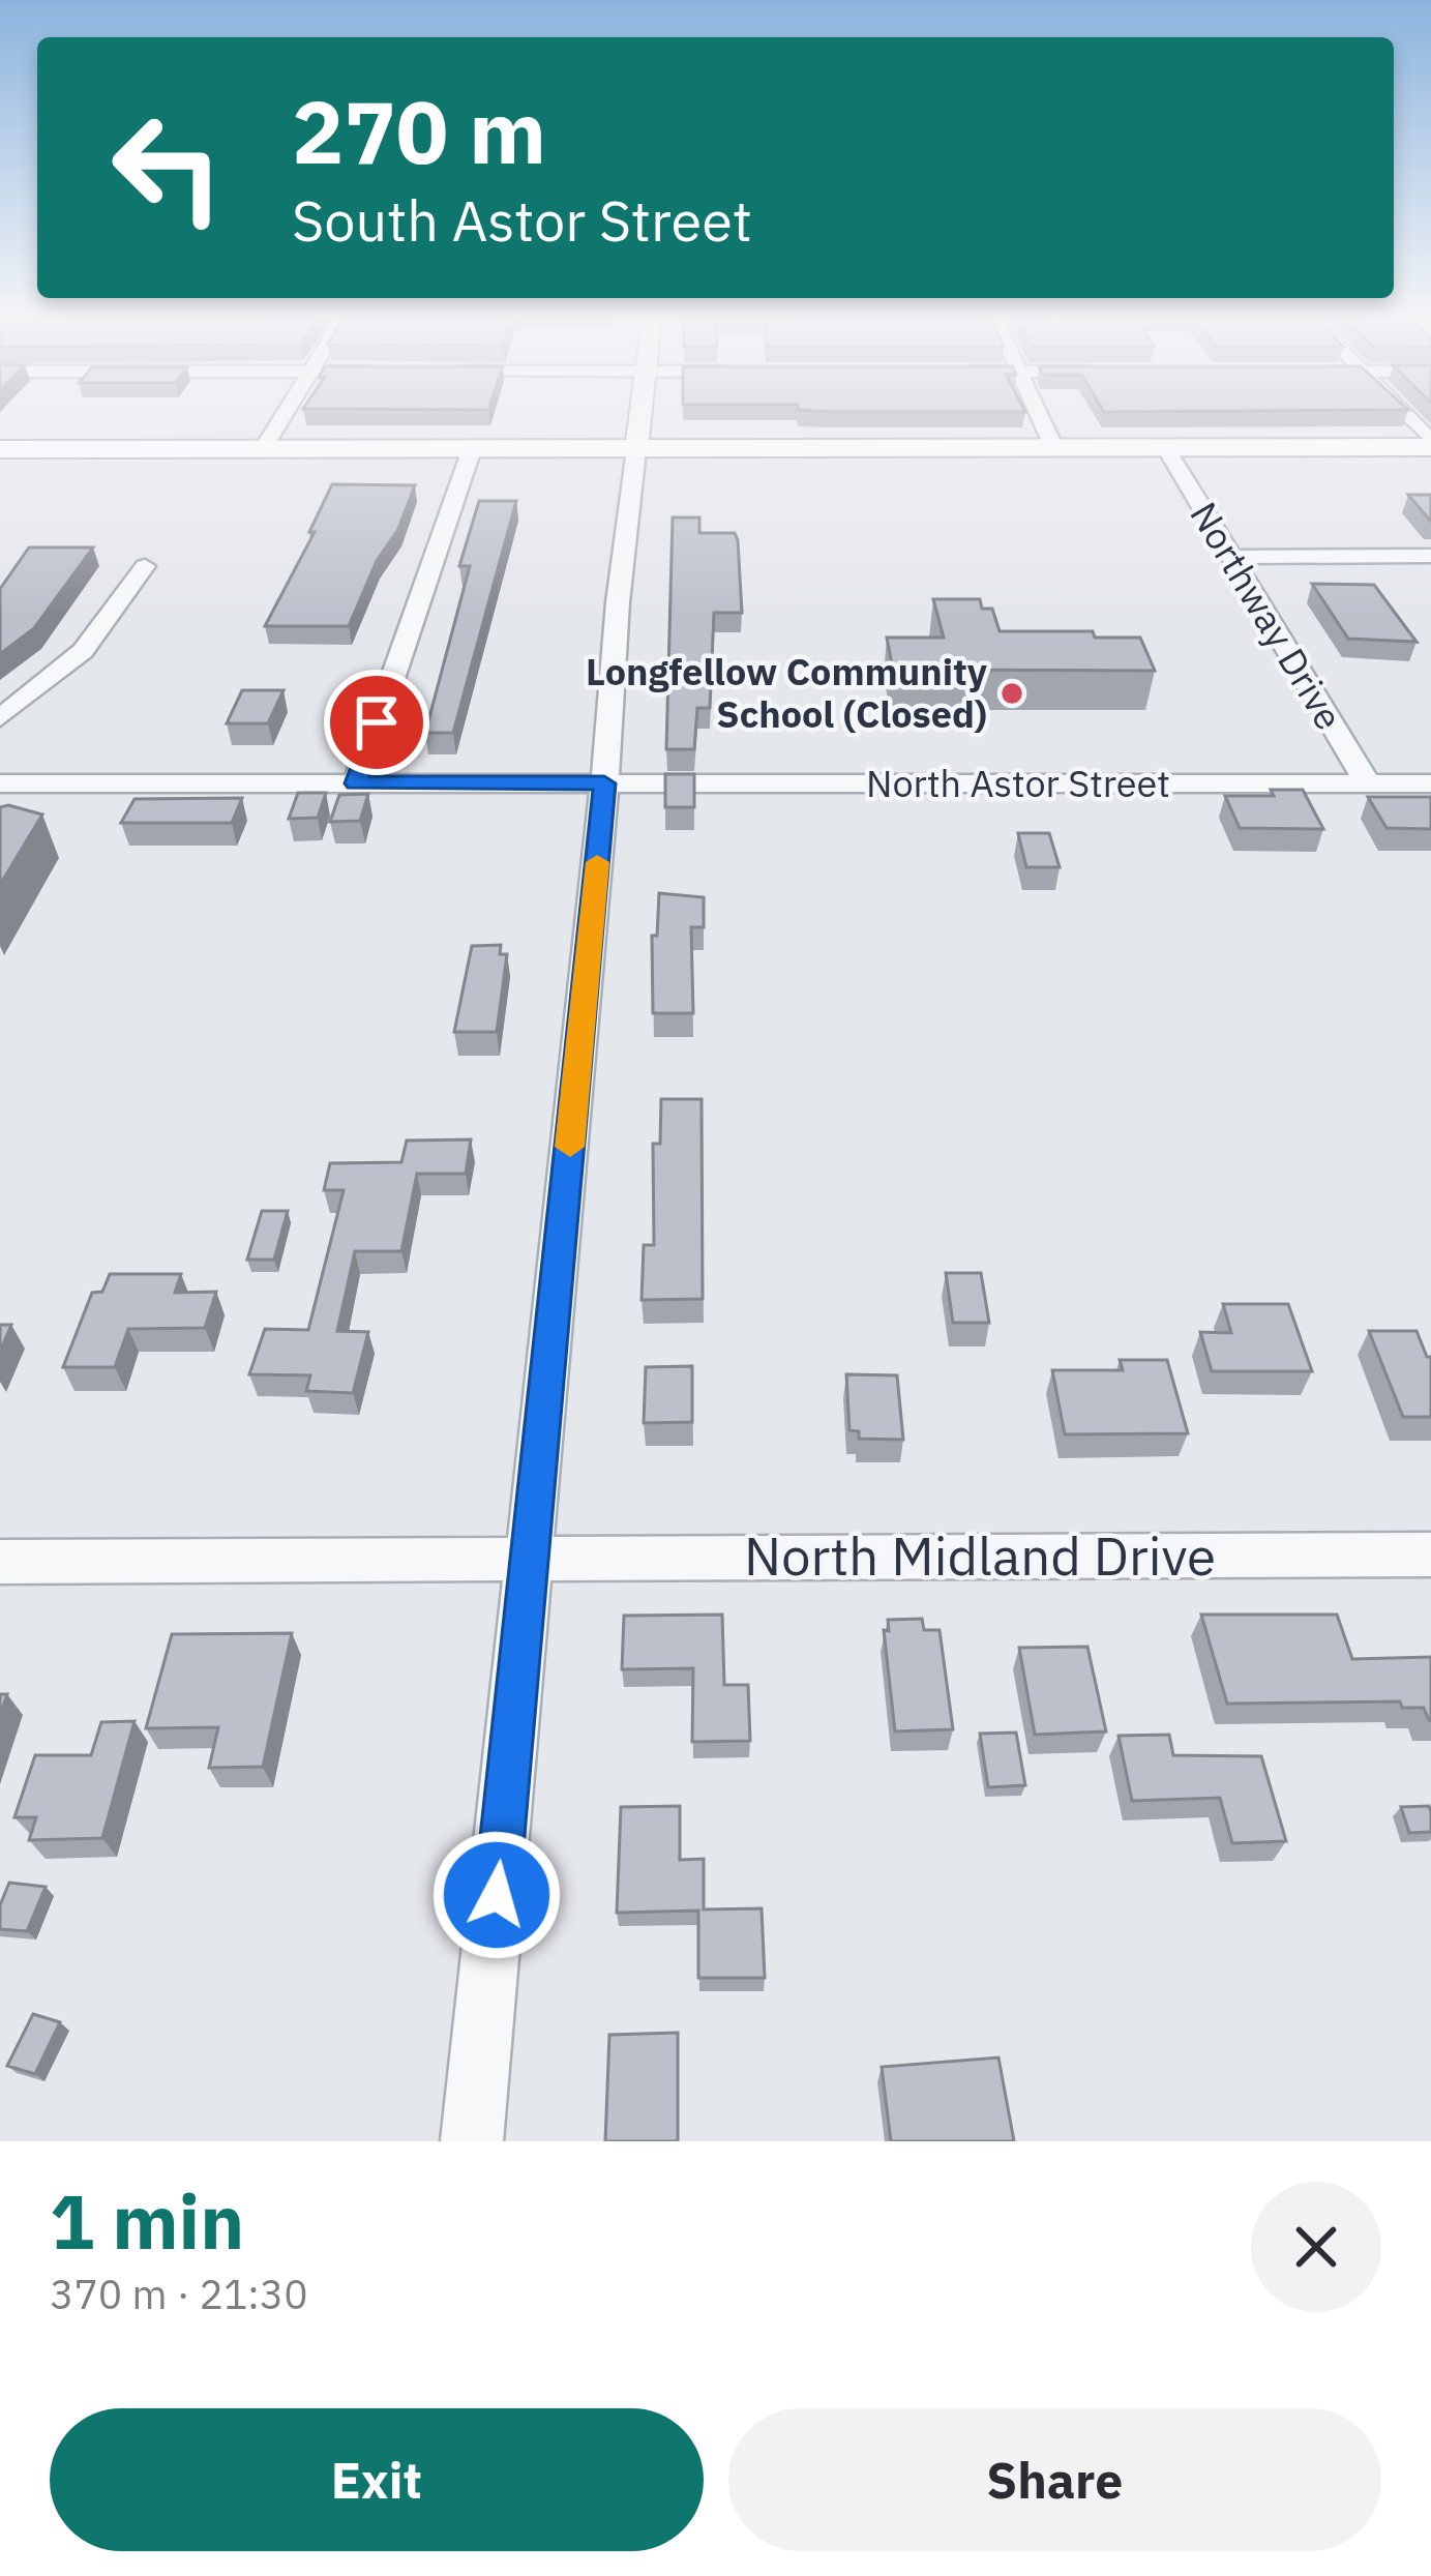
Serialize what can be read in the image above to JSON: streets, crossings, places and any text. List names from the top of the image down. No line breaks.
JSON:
{"streets":{"street":["Northway Drive","North Astor Street","North Midland Drive"]},"crossings":[["Northway Drive","North Astor Street"]],"places":["Longfellow Community School (Closed)"],"page":{"turn":["270 m","South Astor Street"],"heading":["1 min","370 m · 21:30"],"buttons":["Exit","Share"]}}
